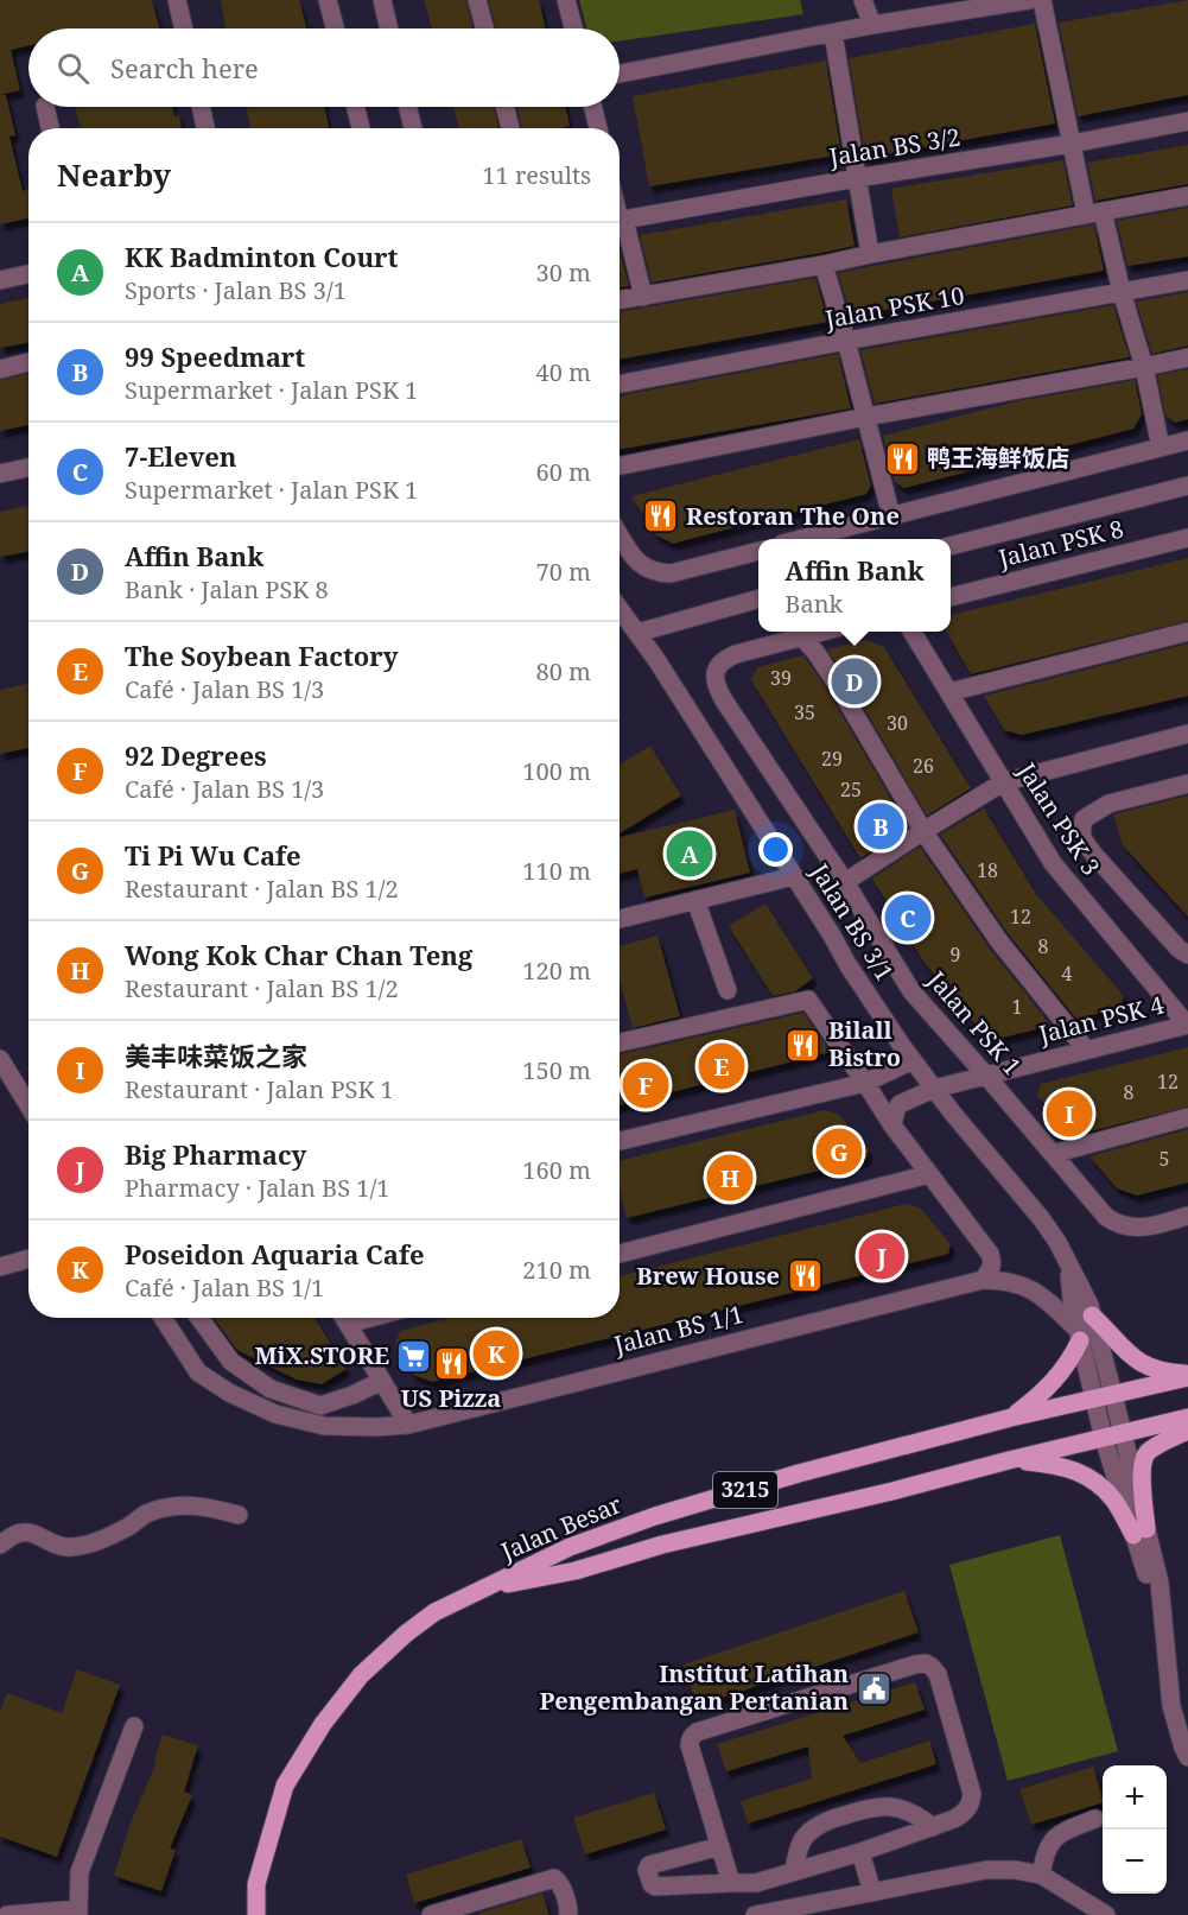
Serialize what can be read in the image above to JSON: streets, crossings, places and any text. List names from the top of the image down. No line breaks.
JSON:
{"streets":{"main road":["3215","Jalan Besar"],"street":["Jalan BS 3/2","Jalan PSK 10","Jalan PSK 8","Jalan PSK 3","Jalan BS 3/1","Jalan PSK 4","Jalan PSK 1","Jalan BS 1/1"]},"crossings":[["Jalan PSK 3","Jalan PSK 4"],["Jalan BS 3/1","Jalan PSK 4"],["Jalan BS 3/1","Jalan BS 1/1"],["Jalan BS 3/1","Jalan Besar"],["Jalan PSK 4","Jalan PSK 1"],["3215","Jalan Besar"]],"places":{"restaurant":["鸭王海鲜饭店","Restoran The One","Bilall Bistro","Brew House","US Pizza"],"supermarket":["MiX.STORE"],"public building":["Institut Latihan Pengembangan Pertanian"]},"house_numbers":["39","35","30","29","26","25","18","12","8","9","4","1","12","8","5"],"page":{"search":"Search here","heading":["Nearby","11 results"],"list":[{"mark":"A","name":"KK Badminton Court","note":"Sports · Jalan BS 3/1","value":"30 m"},{"mark":"B","name":"99 Speedmart","note":"Supermarket · Jalan PSK 1","value":"40 m"},{"mark":"C","name":"7-Eleven","note":"Supermarket · Jalan PSK 1","value":"60 m"},{"mark":"D","name":"Affin Bank","note":"Bank · Jalan PSK 8","value":"70 m"},{"mark":"E","name":"The Soybean Factory","note":"Café · Jalan BS 1/3","value":"80 m"},{"mark":"F","name":"92 Degrees","note":"Café · Jalan BS 1/3","value":"100 m"},{"mark":"G","name":"Ti Pi Wu Cafe","note":"Restaurant · Jalan BS 1/2","value":"110 m"},{"mark":"H","name":"Wong Kok Char Chan Teng","note":"Restaurant · Jalan BS 1/2","value":"120 m"},{"mark":"I","name":"美丰味菜饭之家","note":"Restaurant · Jalan PSK 1","value":"150 m"},{"mark":"J","name":"Big Pharmacy","note":"Pharmacy · Jalan BS 1/1","value":"160 m"},{"mark":"K","name":"Poseidon Aquaria Cafe","note":"Café · Jalan BS 1/1","value":"210 m"}],"popup":["Affin Bank","Bank"],"pins":["D","B","A","C","E","F","I","G","H","J","K"],"map_buttons":["+","−"]}}
